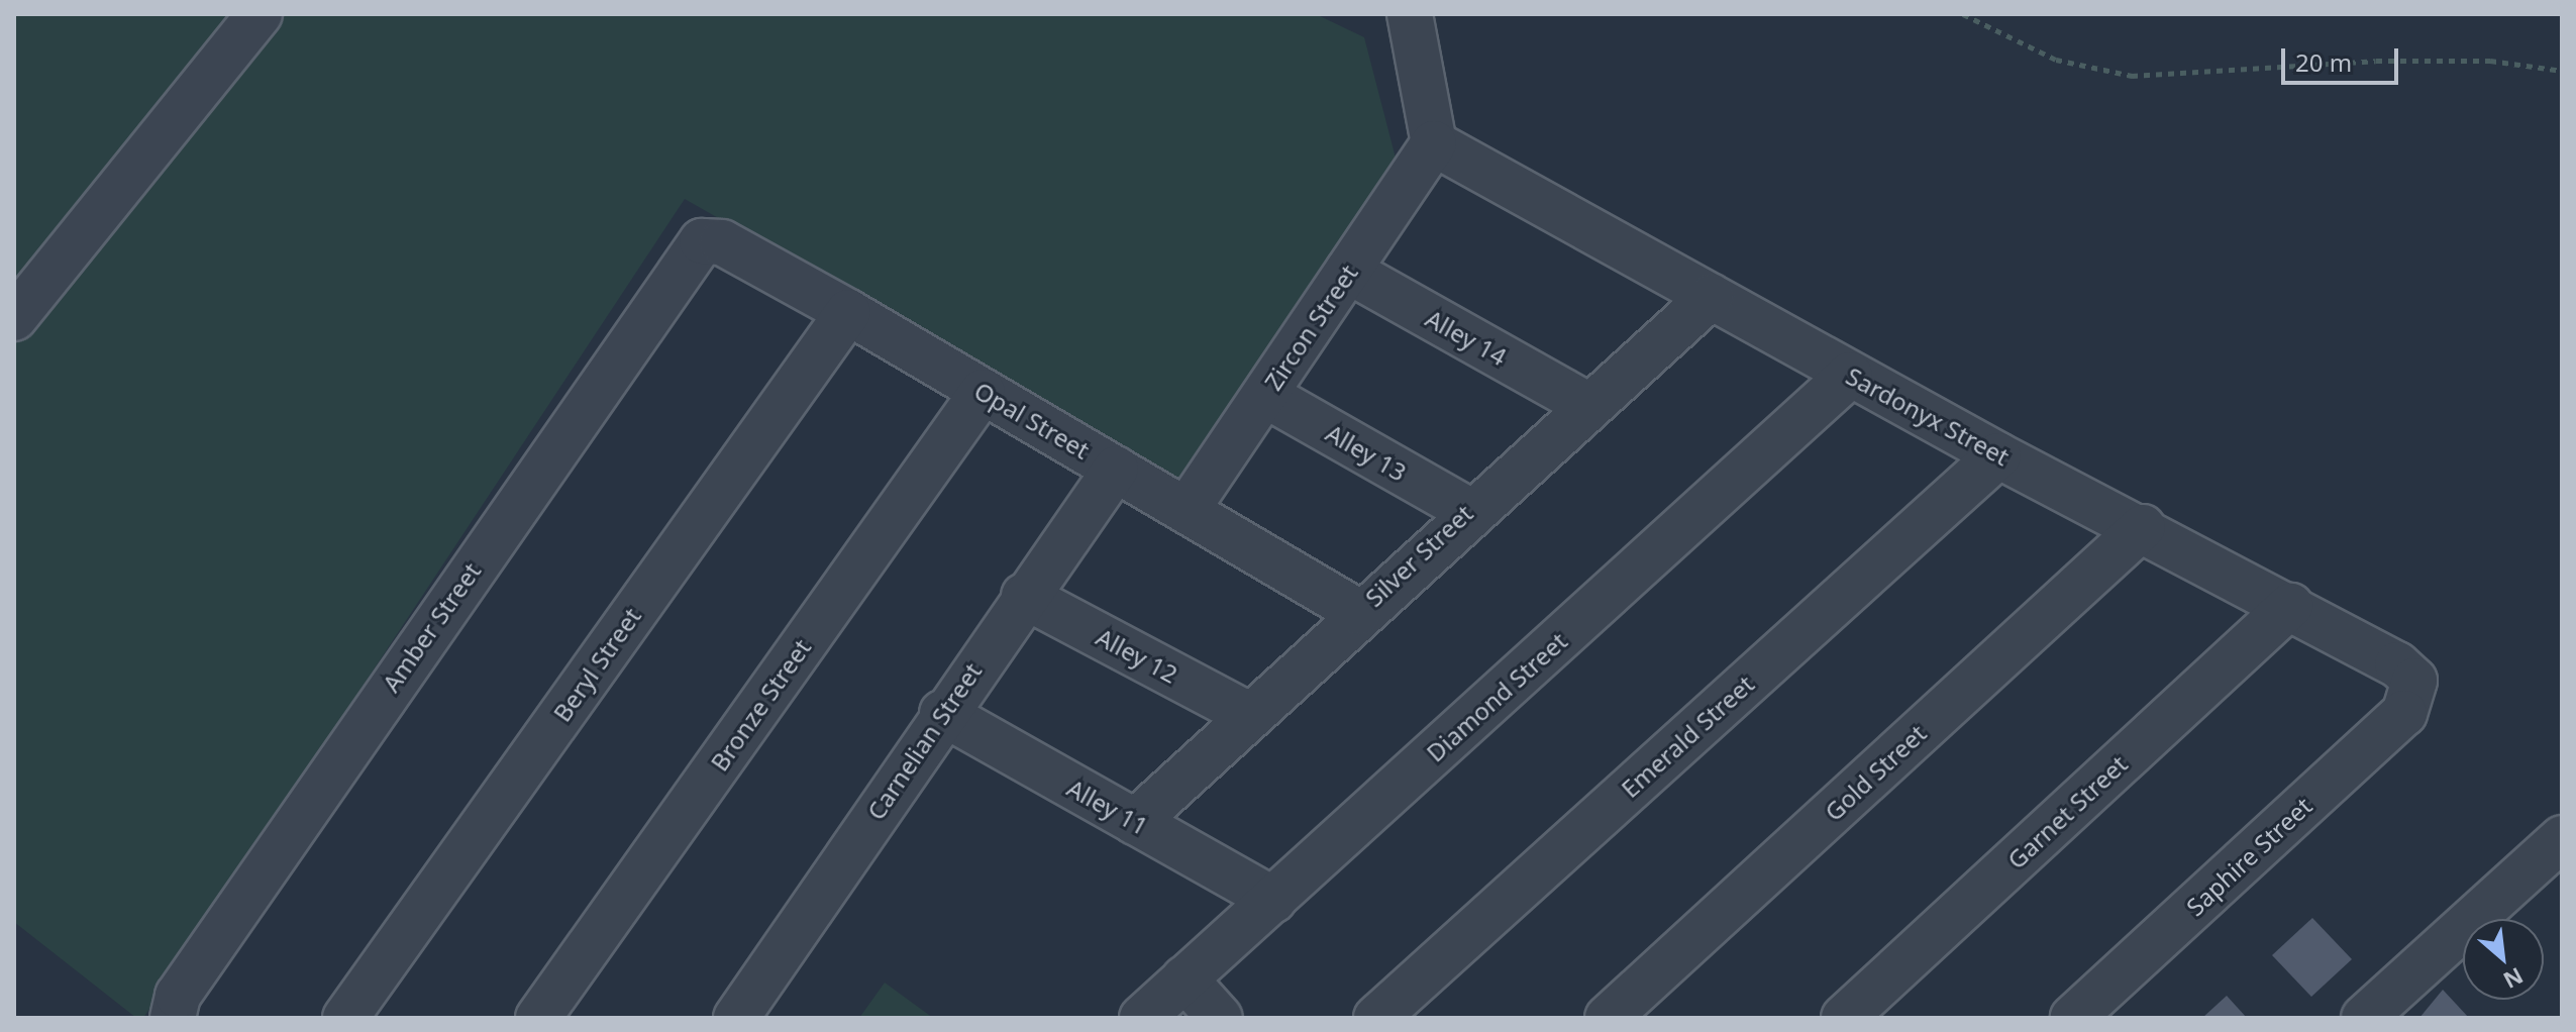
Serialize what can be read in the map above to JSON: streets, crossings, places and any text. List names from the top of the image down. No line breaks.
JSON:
{"streets":{"street":["Zircon Street","Alley 14","Sardonyx Street","Opal Street","Alley 13","Silver Street","Amber Street","Alley 12","Beryl Street","Diamond Street","Bronze Street","Emerald Street","Carnelian Street","Gold Street","Alley 11","Garnet Street","Saphire Street"]},"crossings":[["Zircon Street","Alley 14"],["Zircon Street","Sardonyx Street"],["Zircon Street","Opal Street"],["Zircon Street","Alley 13"],["Alley 14","Silver Street"],["Sardonyx Street","Silver Street"],["Sardonyx Street","Diamond Street"],["Sardonyx Street","Emerald Street"],["Sardonyx Street","Gold Street"],["Sardonyx Street","Garnet Street"],["Sardonyx Street","Saphire Street"],["Opal Street","Silver Street"],["Opal Street","Amber Street"],["Opal Street","Beryl Street"],["Opal Street","Bronze Street"],["Opal Street","Carnelian Street"],["Alley 13","Silver Street"],["Silver Street","Alley 12"],["Silver Street","Alley 11"],["Alley 12","Carnelian Street"],["Diamond Street","Alley 11"],["Carnelian Street","Alley 11"]],"scale_bar":"20 m","north":"bottom right"}
